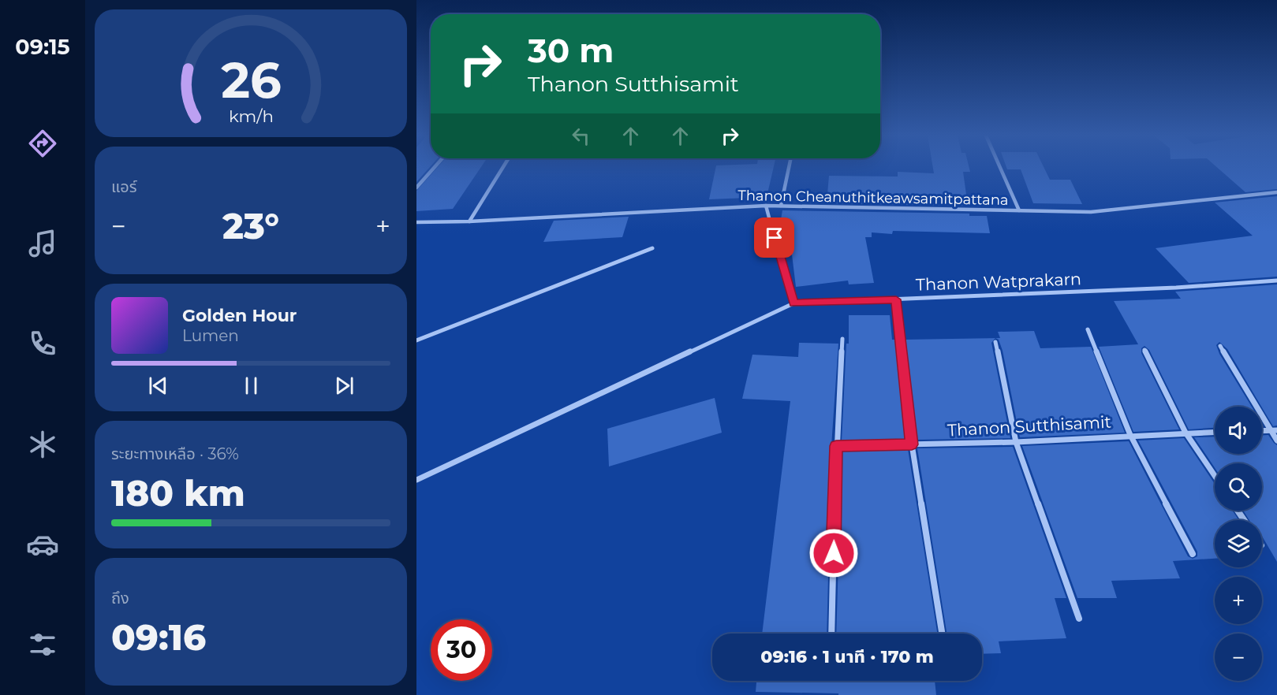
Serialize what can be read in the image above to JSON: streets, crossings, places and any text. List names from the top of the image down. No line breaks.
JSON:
{"streets":{"street":["Thanon Cheanuthitkeawsamitpattana","Thanon Watprakarn","Thanon Sutthisamit"]},"page":{"tabs":"09:15","turn":["30 m","Thanon Sutthisamit"],"tile":["แอร์",["ระยะทางเหลือ · 36%","180 km"],["ถึง","09:16"]],"heat":["−","23°","+"],"song":["Golden Hour","Lumen"],"map_buttons":["+","−"],"limit":"30","trip":"09:16 · 1 นาที · 170 m","gauge":["26","km/h"]}}
